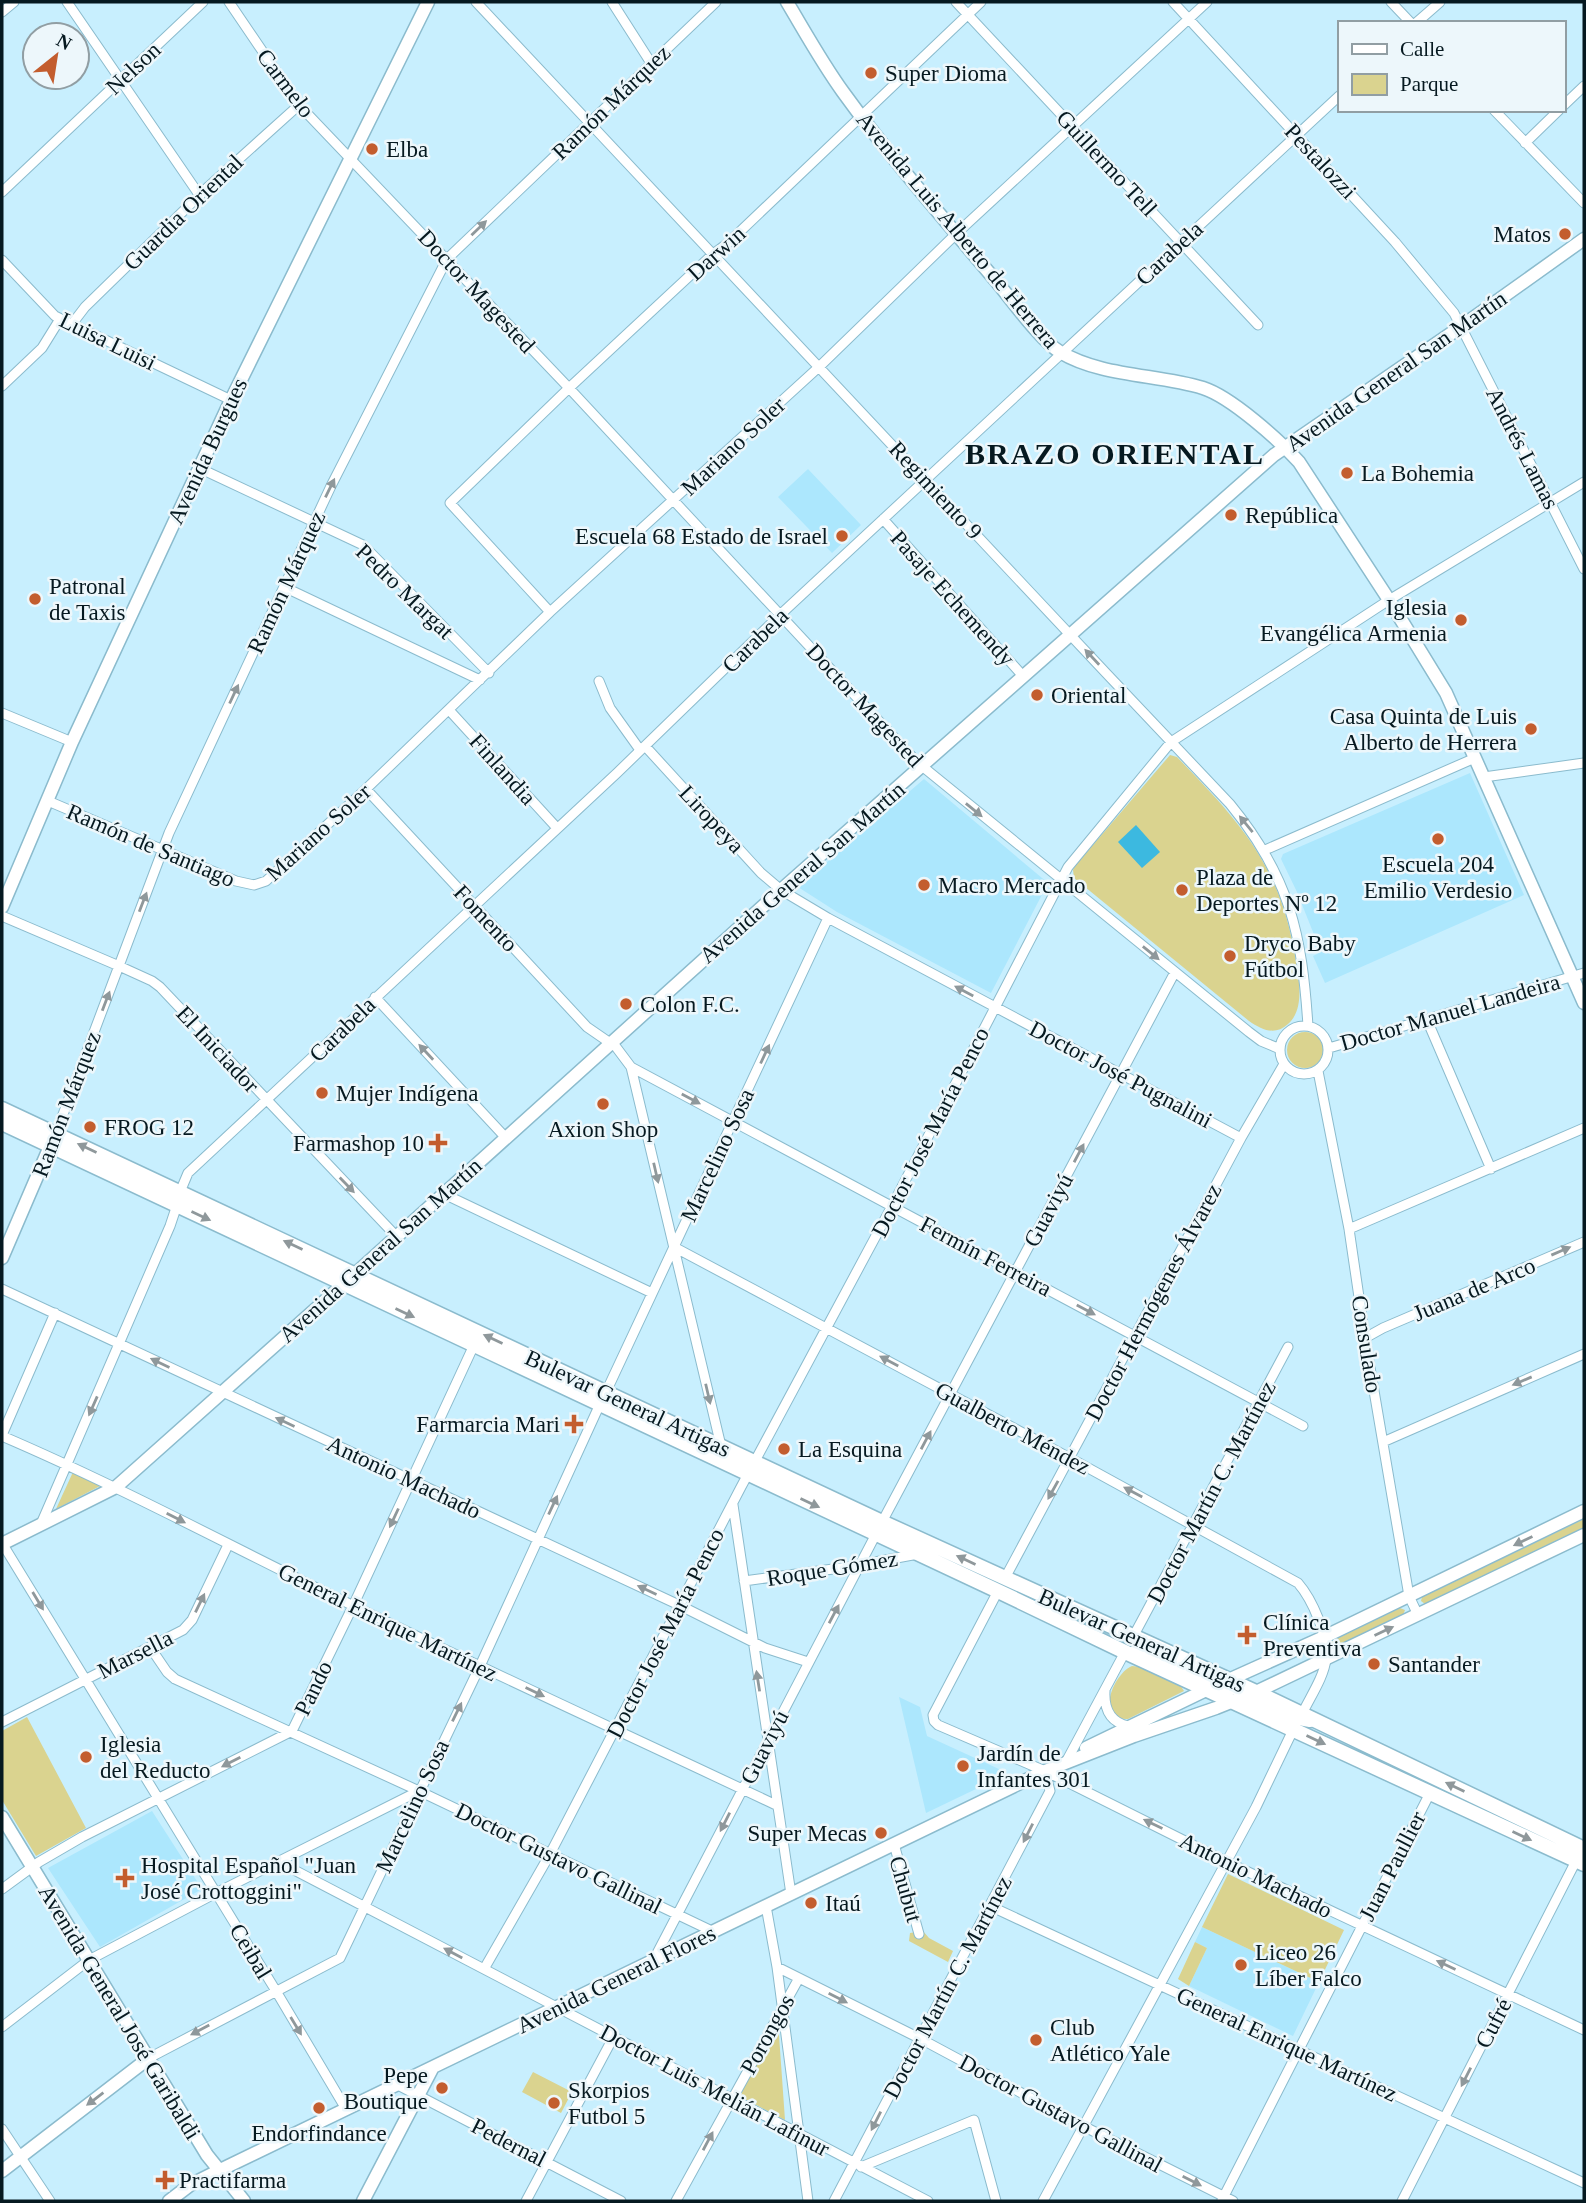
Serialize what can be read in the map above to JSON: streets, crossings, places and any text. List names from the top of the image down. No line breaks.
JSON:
{"streets":{"main road":["Ramón Márquez","Avenida Luis Alberto de Herrera","Avenida General San Martín","Avenida Burgues","Marcelino Sosa","Bulevar General Artigas","Avenida General Flores","Avenida General José Garibaldi"],"street":["Nelson","Carmelo","Pestalozzi","Guillermo Tell","Guardia Oriental","Darwin","Carabela","Doctor Magested","Luisa Luisi","Mariano Soler","Andrés Lamas","Regimiento 9","Pedro Margat","Pasaje Echemendy","Finlandia","Liropeya","Ramón de Santiago","Fomento","Doctor Manuel Landeira","El Iniciador","Doctor José Pugnalini","Doctor José María Penco","Guaviyú","Fermín Ferreira","Juana de Arco","Doctor Hermógenes Álvarez","Consulado","Gualberto Méndez","Antonio Machado","Doctor Martín C. Martínez","Roque Gómez","General Enrique Martínez","Marsella","Pando","Doctor Gustavo Gallinal","Juan Paullier","Chubut","Ceibal","Cufré","Porongos","Doctor Luis Melián Lafinur","Pedernal"]},"crossings":[["Carmelo","Guardia Oriental"],["Carmelo","Doctor Magested"],["Carmelo","Avenida Burgues"],["Ramón Márquez","Doctor Magested"],["Ramón Márquez","Regimiento 9"],["Ramón Márquez","Pedro Margat"],["Ramón Márquez","Ramón de Santiago"],["Ramón Márquez","El Iniciador"],["Ramón Márquez","Bulevar General Artigas"],["Pestalozzi","Carabela"],["Pestalozzi","Avenida General San Martín"],["Pestalozzi","Mariano Soler"],["Pestalozzi","Andrés Lamas"],["Guillermo Tell","Darwin"],["Guillermo Tell","Carabela"],["Guillermo Tell","Mariano Soler"],["Guardia Oriental","Luisa Luisi"],["Avenida Luis Alberto de Herrera","Darwin"],["Avenida Luis Alberto de Herrera","Carabela"],["Avenida Luis Alberto de Herrera","Avenida General San Martín"],["Avenida Luis Alberto de Herrera","Mariano Soler"],["Avenida Luis Alberto de Herrera","Doctor Manuel Landeira"],["Avenida Luis Alberto de Herrera","Doctor José María Penco"],["Darwin","Doctor Magested"],["Darwin","Mariano Soler"],["Darwin","Regimiento 9"],["Carabela","Doctor Magested"],["Carabela","Avenida General San Martín"],["Carabela","Regimiento 9"],["Carabela","Pasaje Echemendy"],["Carabela","Finlandia"],["Carabela","Liropeya"],["Carabela","Fomento"],["Carabela","El Iniciador"],["Carabela","Bulevar General Artigas"],["Carabela","Antonio Machado"],["Carabela","General Enrique Martínez"],["Doctor Magested","Avenida General San Martín"],["Doctor Magested","Mariano Soler"],["Doctor Magested","Avenida Burgues"],["Doctor Magested","Regimiento 9"],["Doctor Magested","Doctor Manuel Landeira"],["Doctor Magested","Doctor José María Penco"],["Doctor Magested","Guaviyú"],["Doctor Magested","Doctor Hermógenes Álvarez"],["Doctor Magested","Consulado"],["Luisa Luisi","Avenida Burgues"],["Avenida General San Martín","Andrés Lamas"],["Avenida General San Martín","Regimiento 9"],["Avenida General San Martín","Pasaje Echemendy"],["Avenida General San Martín","Liropeya"],["Avenida General San Martín","Fomento"],["Avenida General San Martín","El Iniciador"],["Avenida General San Martín","Doctor José Pugnalini"],["Avenida General San Martín","Bulevar General Artigas"],["Avenida General San Martín","Antonio Machado"],["Avenida General San Martín","General Enrique Martínez"],["Avenida General San Martín","Ceibal"],["Mariano Soler","Regimiento 9"],["Mariano Soler","Pedro Margat"],["Mariano Soler","Finlandia"],["Mariano Soler","Ramón de Santiago"],["Mariano Soler","Fomento"],["Andrés Lamas","Doctor José María Penco"],["Avenida Burgues","Pedro Margat"],["Avenida Burgues","Ramón de Santiago"],["Regimiento 9","Doctor Manuel Landeira"],["Regimiento 9","Doctor José María Penco"],["Regimiento 9","Doctor Hermógenes Álvarez"],["Regimiento 9","Consulado"],["Liropeya","Doctor José Pugnalini"],["Fomento","Fermín Ferreira"],["Doctor Manuel Landeira","Doctor Hermógenes Álvarez"],["Doctor Manuel Landeira","Consulado"],["Doctor José Pugnalini","Doctor José María Penco"],["Doctor José Pugnalini","Marcelino Sosa"],["Doctor José Pugnalini","Guaviyú"],["Doctor José Pugnalini","Doctor Hermógenes Álvarez"],["Doctor José María Penco","Fermín Ferreira"],["Doctor José María Penco","Bulevar General Artigas"],["Doctor José María Penco","Gualberto Méndez"],["Doctor José María Penco","Antonio Machado"],["Doctor José María Penco","General Enrique Martínez"],["Doctor José María Penco","Doctor Gustavo Gallinal"],["Doctor José María Penco","Doctor Luis Melián Lafinur"],["Marcelino Sosa","Fermín Ferreira"],["Marcelino Sosa","Bulevar General Artigas"],["Marcelino Sosa","Gualberto Méndez"],["Marcelino Sosa","Antonio Machado"],["Marcelino Sosa","General Enrique Martínez"],["Marcelino Sosa","Doctor Gustavo Gallinal"],["Marcelino Sosa","Ceibal"],["Marcelino Sosa","Avenida General José Garibaldi"],["Marcelino Sosa","Doctor Luis Melián Lafinur"],["Guaviyú","Fermín Ferreira"],["Guaviyú","Bulevar General Artigas"],["Guaviyú","Gualberto Méndez"],["Guaviyú","Antonio Machado"],["Guaviyú","Roque Gómez"],["Guaviyú","General Enrique Martínez"],["Guaviyú","Doctor Gustavo Gallinal"],["Guaviyú","Avenida General Flores"],["Fermín Ferreira","Doctor Hermógenes Álvarez"],["Fermín Ferreira","Doctor Martín C. Martínez"],["Juana de Arco","Consulado"],["Doctor Hermógenes Álvarez","Consulado"],["Doctor Hermógenes Álvarez","Bulevar General Artigas"],["Doctor Hermógenes Álvarez","Gualberto Méndez"],["Doctor Hermógenes Álvarez","Antonio Machado"],["Consulado","Avenida General Flores"],["Bulevar General Artigas","Doctor Martín C. Martínez"],["Bulevar General Artigas","Roque Gómez"],["Bulevar General Artigas","Pando"],["Bulevar General Artigas","Juan Paullier"],["Bulevar General Artigas","Avenida General Flores"],["Bulevar General Artigas","Cufré"],["Gualberto Méndez","Doctor Martín C. Martínez"],["Gualberto Méndez","Avenida General Flores"],["Antonio Machado","Doctor Martín C. Martínez"],["Antonio Machado","Pando"],["Antonio Machado","Juan Paullier"],["Antonio Machado","Avenida General Flores"],["Antonio Machado","Cufré"],["Doctor Martín C. Martínez","General Enrique Martínez"],["Doctor Martín C. Martínez","Doctor Gustavo Gallinal"],["Doctor Martín C. Martínez","Avenida General Flores"],["Doctor Martín C. Martínez","Doctor Luis Melián Lafinur"],["General Enrique Martínez","Marsella"],["General Enrique Martínez","Pando"],["General Enrique Martínez","Juan Paullier"],["General Enrique Martínez","Cufré"],["Marsella","Doctor Gustavo Gallinal"],["Marsella","Ceibal"],["Pando","Doctor Gustavo Gallinal"],["Pando","Ceibal"],["Pando","Avenida General José Garibaldi"],["Doctor Gustavo Gallinal","Juan Paullier"],["Doctor Gustavo Gallinal","Avenida General Flores"],["Doctor Gustavo Gallinal","Porongos"],["Chubut","Avenida General Flores"],["Ceibal","Avenida General Flores"],["Avenida General Flores","Avenida General José Garibaldi"],["Avenida General Flores","Doctor Luis Melián Lafinur"],["Avenida General Flores","Pedernal"],["Porongos","Doctor Luis Melián Lafinur"]],"one_way":["Ramón Márquez","El Iniciador","Doctor José Pugnalini","Juana de Arco","Gualberto Méndez","Antonio Machado","Doctor Martín C. Martínez","Marsella","Pando","Ceibal","Cufré","Porongos"],"districts":["BRAZO ORIENTAL"],"places":{"other":["Super Dioma","Elba","Matos","La Bohemia","República","Escuela 68 Estado de Israel","Patronal de Taxis","Iglesia Evangélica Armenia","Oriental","Casa Quinta de Luis Alberto de Herrera","Escuela 204 Emilio Verdesio","Macro Mercado","Plaza de Deportes Nº 12","Dryco Baby Fútbol","Colon F.C.","Mujer Indígena","Axion Shop","FROG 12","La Esquina","Santander","Iglesia del Reducto","Jardín de Infantes 301","Super Mecas","Itaú","Liceo 26 Líber Falco","Club Atlético Yale","Pepe Boutique","Skorpios Futbol 5","Endorfindance"],"health":["Farmashop 10","Farmarcia Mari","Clínica Preventiva","Hospital Español \"Juan José Crottoggini\"","Practifarma"]},"legend":["Calle","Parque"],"north":"top right"}
